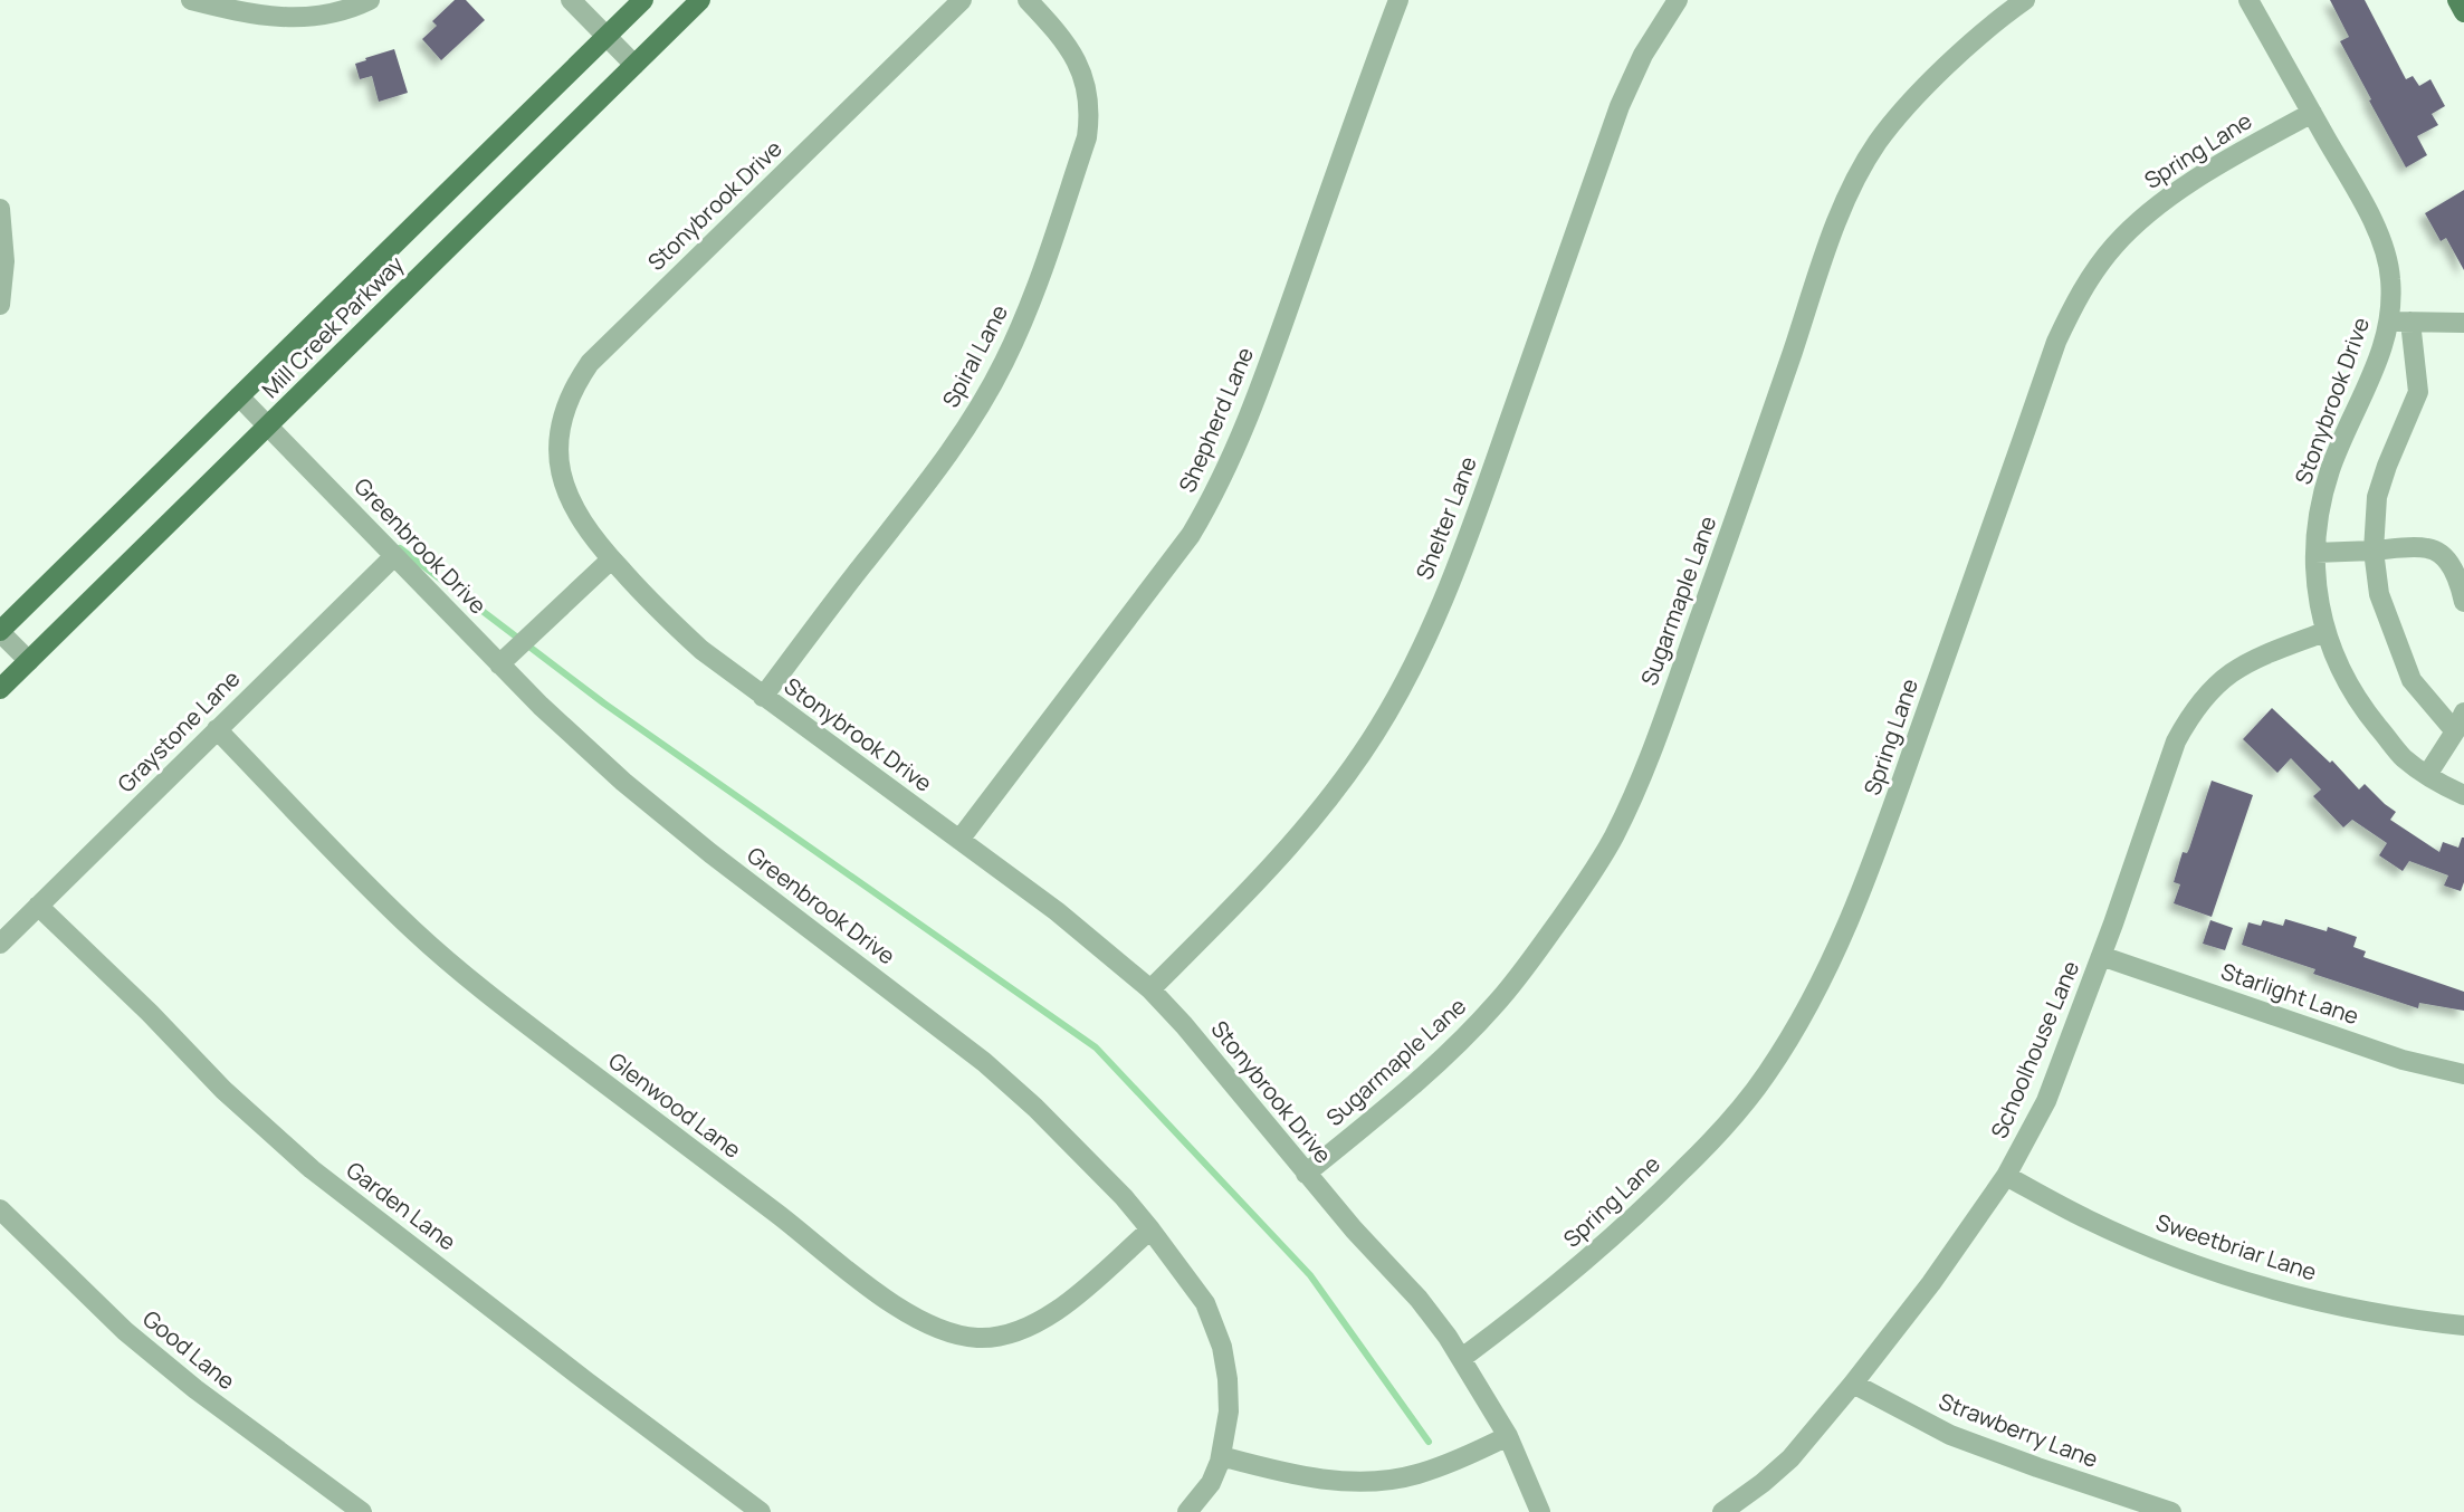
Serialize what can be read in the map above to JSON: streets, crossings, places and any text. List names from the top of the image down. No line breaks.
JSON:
{"streets":{"main road":["Mill Creek Parkway"],"street":["Spring Lane","Stonybrook Drive","Spiral Lane","Shepherd Lane","Shelter Lane","Greenbrook Drive","Sugarmaple Lane","Graystone Lane","Starlight Lane","Schoolhouse Lane","Glenwood Lane","Garden Lane","Sweetbriar Lane","Good Lane","Strawberry Lane"]},"crossings":[["Spring Lane","Stonybrook Drive"],["Stonybrook Drive","Spiral Lane"],["Stonybrook Drive","Shepherd Lane"],["Stonybrook Drive","Shelter Lane"],["Stonybrook Drive","Sugarmaple Lane"],["Stonybrook Drive","Schoolhouse Lane"],["Mill Creek Parkway","Greenbrook Drive"],["Greenbrook Drive","Graystone Lane"],["Greenbrook Drive","Glenwood Lane"],["Graystone Lane","Glenwood Lane"],["Graystone Lane","Garden Lane"],["Starlight Lane","Schoolhouse Lane"],["Schoolhouse Lane","Sweetbriar Lane"],["Schoolhouse Lane","Strawberry Lane"]]}
